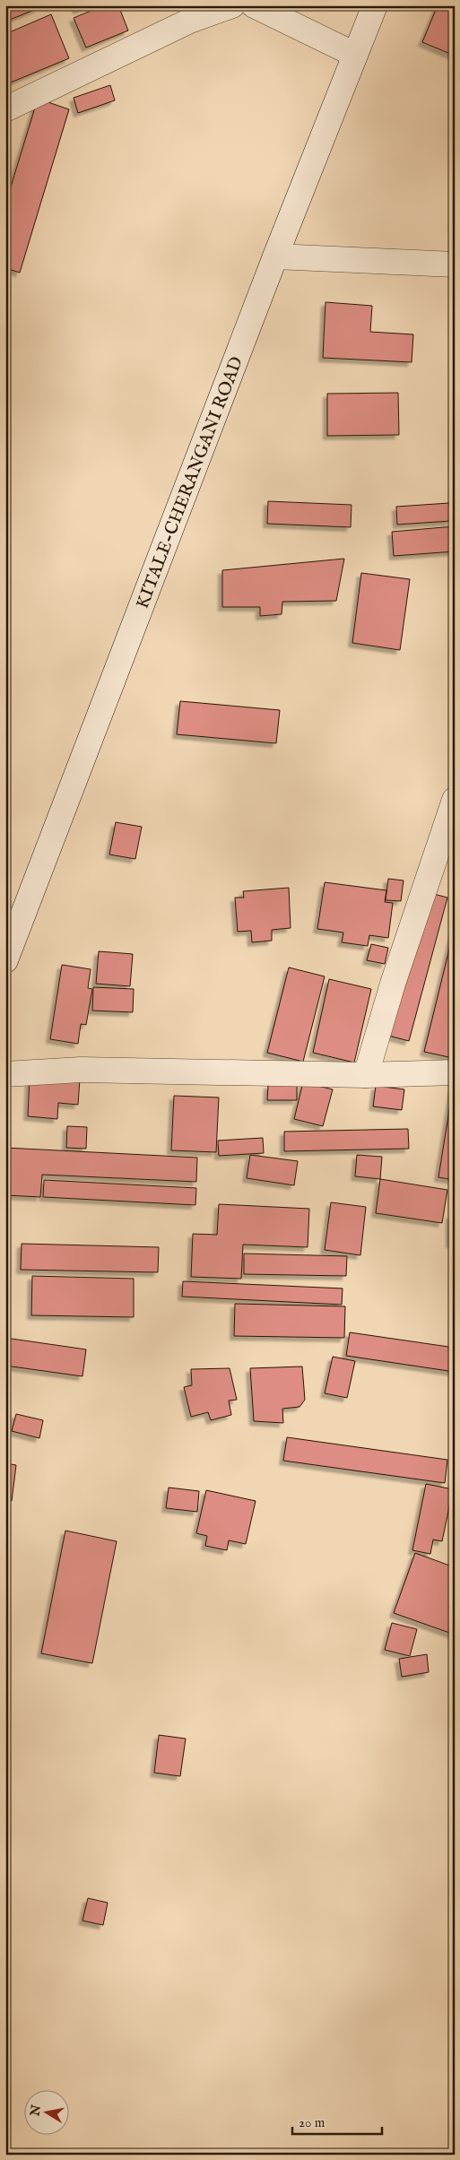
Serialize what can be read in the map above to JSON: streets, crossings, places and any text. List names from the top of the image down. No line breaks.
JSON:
{"streets":{"street":["KITALE-CHERANGANI ROAD"]},"scale_bar":"20 m","north":"left"}
